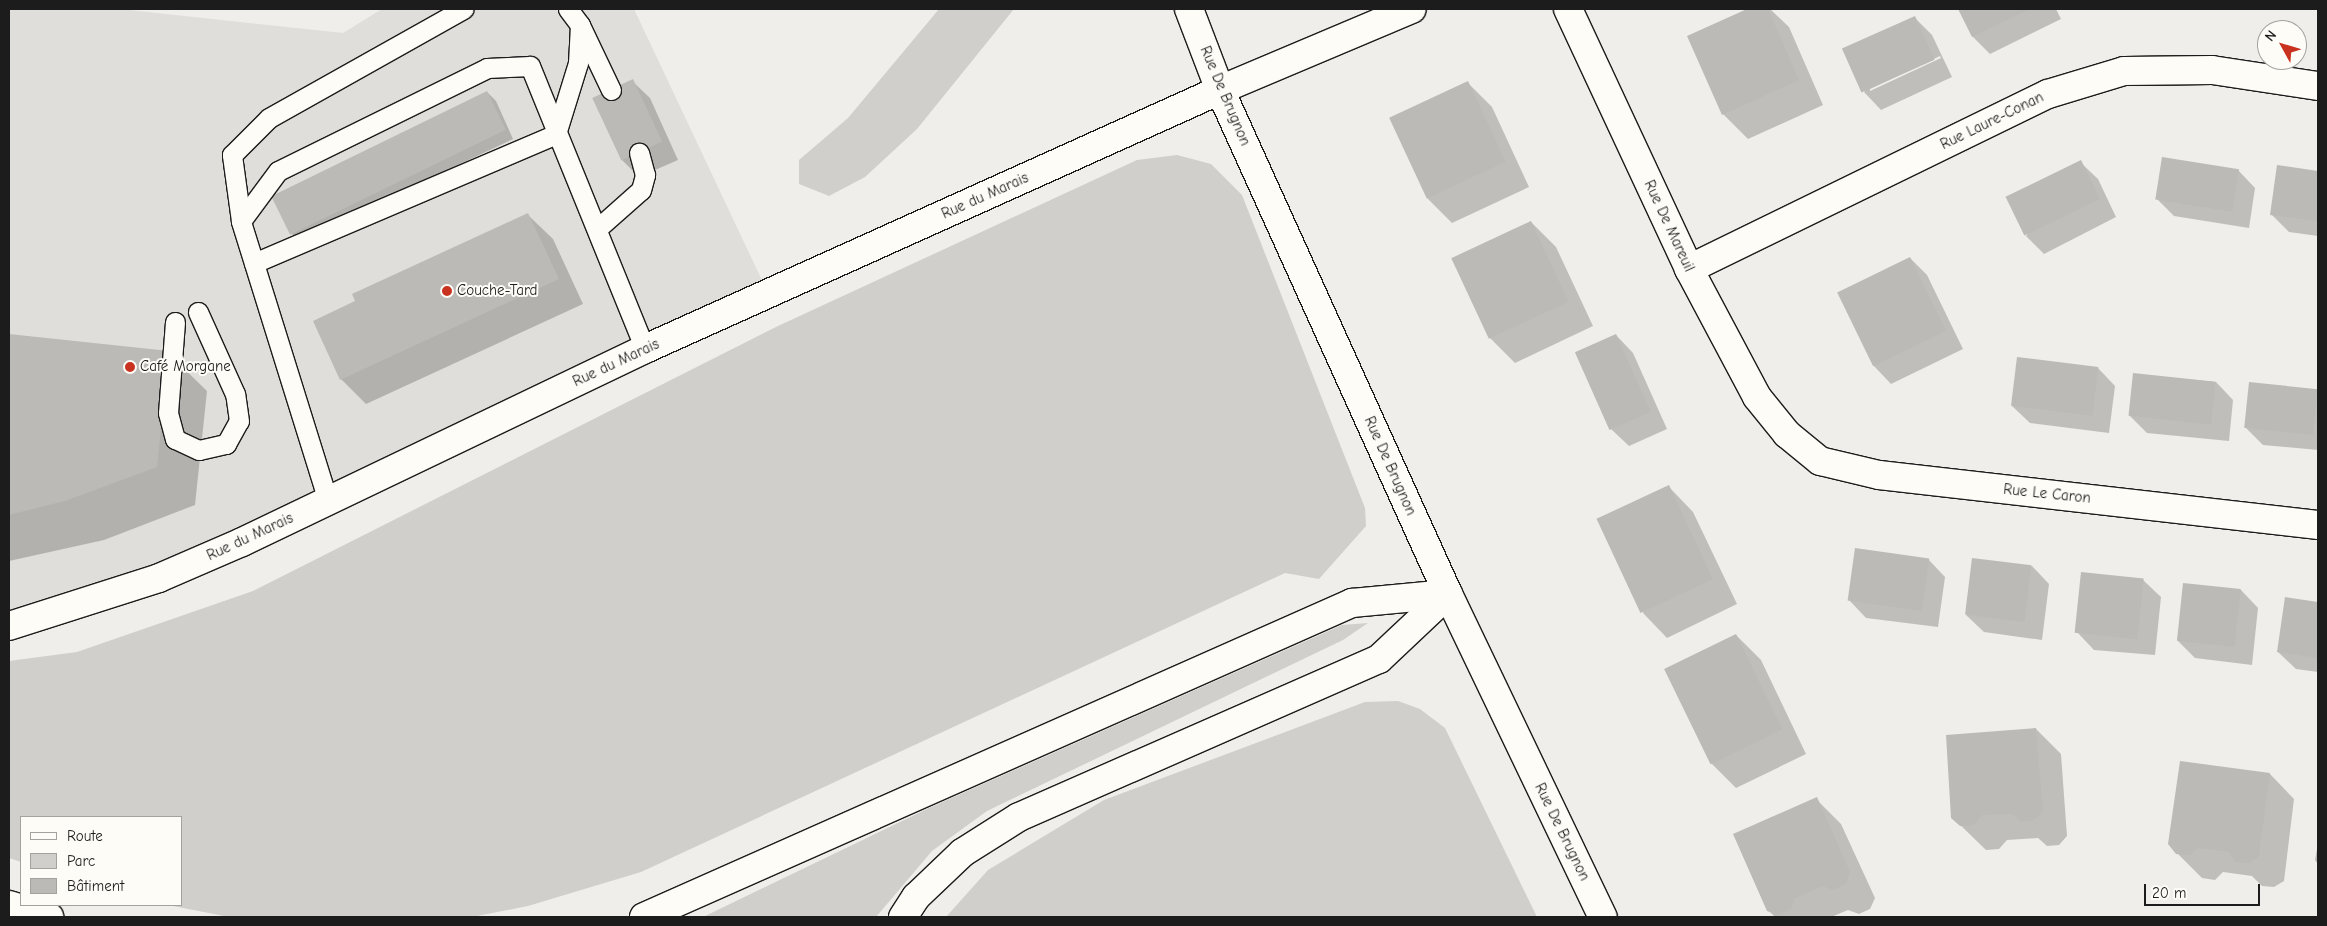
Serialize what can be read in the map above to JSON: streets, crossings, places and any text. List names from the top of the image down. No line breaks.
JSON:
{"streets":{"main road":["Rue De Brugnon","Rue Laure-Conan","Rue du Marais","Rue De Mareuil","Rue Le Caron"]},"crossings":[["Rue De Brugnon","Rue du Marais"],["Rue Laure-Conan","Rue De Mareuil"],["Rue De Mareuil","Rue Le Caron"]],"places":["Couche-Tard","Café Morgane"],"legend":["Route","Parc","Bâtiment"],"scale_bar":"20 m","north":"top left"}
